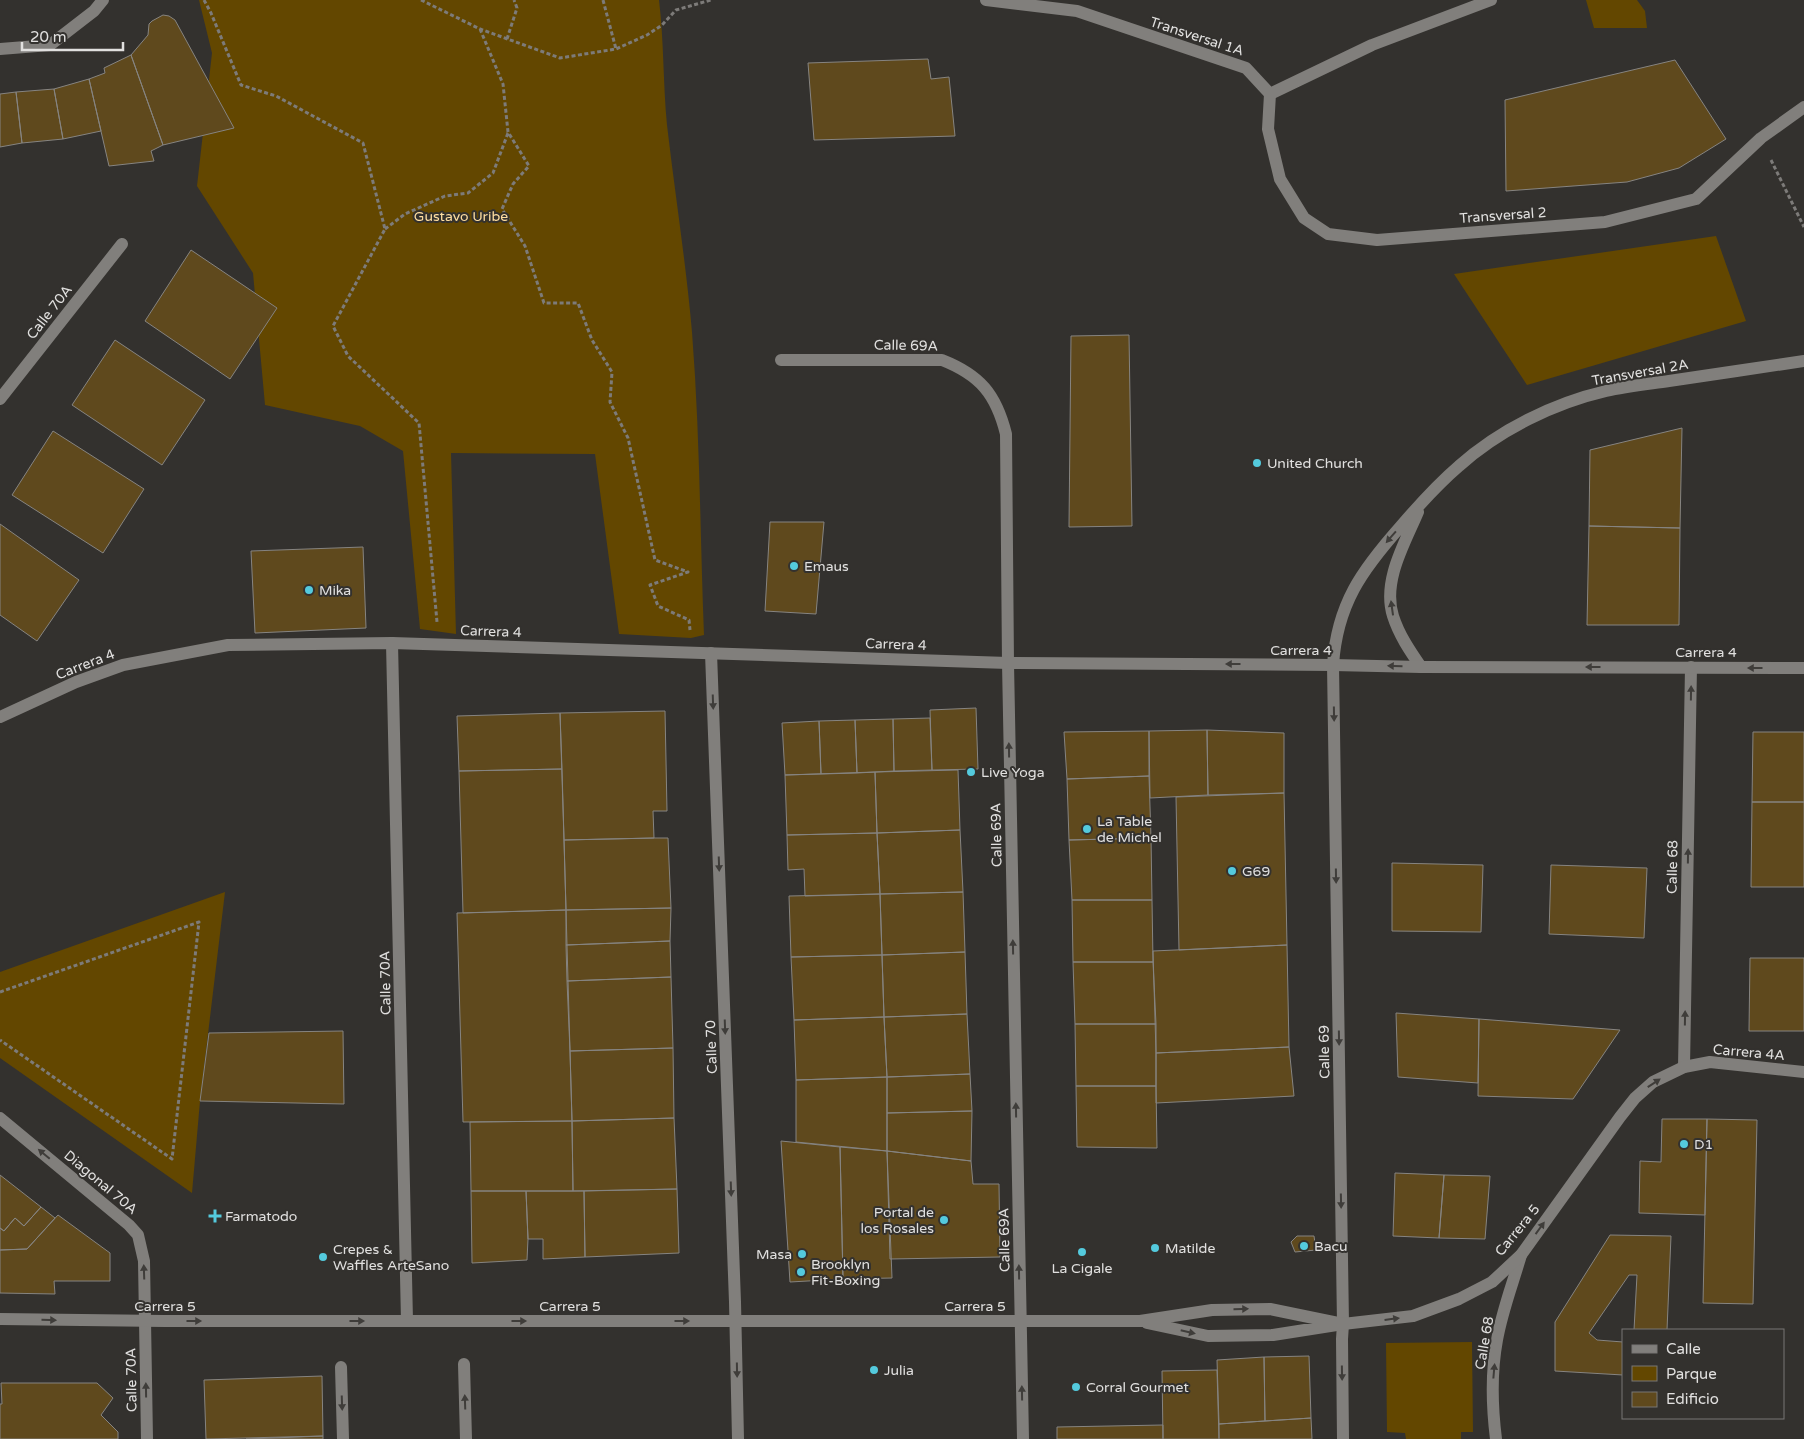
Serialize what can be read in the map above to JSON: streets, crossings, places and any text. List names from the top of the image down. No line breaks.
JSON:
{"streets":{"street":["Transversal 1A","Transversal 2","Calle 70A","Calle 69A","Transversal 2A","Carrera 4","Calle 68","Calle 70","Calle 69","Carrera 4A","Diagonal 70A","Carrera 5"]},"crossings":[["Transversal 1A","Transversal 2"],["Calle 70A","Carrera 4"],["Calle 70A","Diagonal 70A"],["Calle 70A","Carrera 5"],["Calle 69A","Carrera 4"],["Calle 69A","Carrera 5"],["Transversal 2A","Carrera 4"],["Transversal 2A","Calle 69"],["Carrera 4","Calle 68"],["Carrera 4","Calle 70"],["Carrera 4","Calle 69"],["Calle 68","Carrera 4A"],["Calle 68","Carrera 5"],["Calle 70","Carrera 5"],["Calle 69","Carrera 5"],["Carrera 4A","Carrera 5"],["Diagonal 70A","Carrera 5"]],"one_way":["Calle 69A","Carrera 4","Calle 68","Calle 70","Calle 69","Carrera 4A","Diagonal 70A","Carrera 5"],"parks":["Gustavo Uribe"],"places":{"other":["United Church","Emaus","Mika","Live Yoga","La Table de Michel","G69","D1","Portal de los Rosales","Bacu","Matilde","La Cigale","Masa","Crepes & Waffles ArteSano","Brooklyn Fit-Boxing","Julia","Corral Gourmet"],"health":["Farmatodo"]},"legend":["Calle","Parque","Edificio"],"scale_bar":"20 m"}
